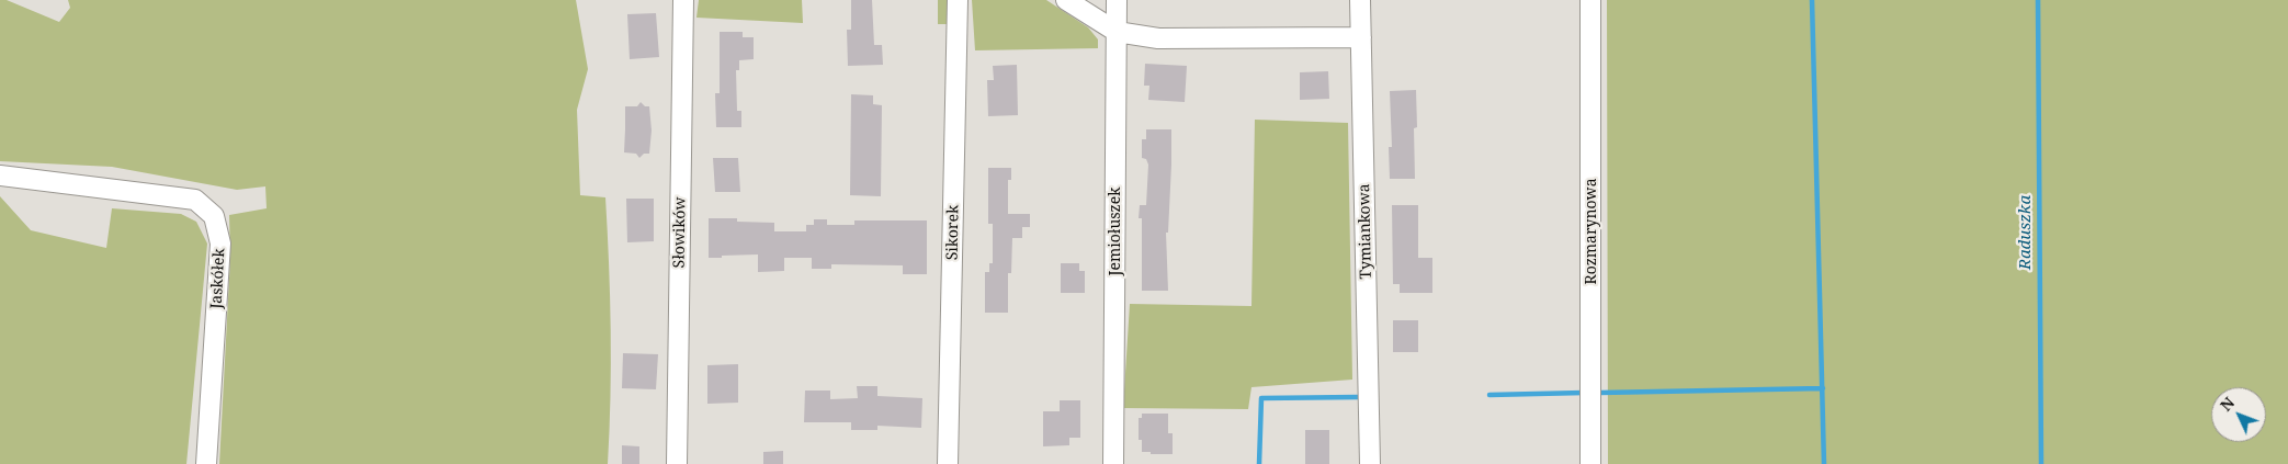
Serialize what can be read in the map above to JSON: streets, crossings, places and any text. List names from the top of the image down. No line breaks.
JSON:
{"streets":{"street":["Jemiołuszek","Tymiankowa","Rozmarynowa","Słowików","Sikorek","Jaskółek"]},"water":["Raduszka"],"north":"top left"}
